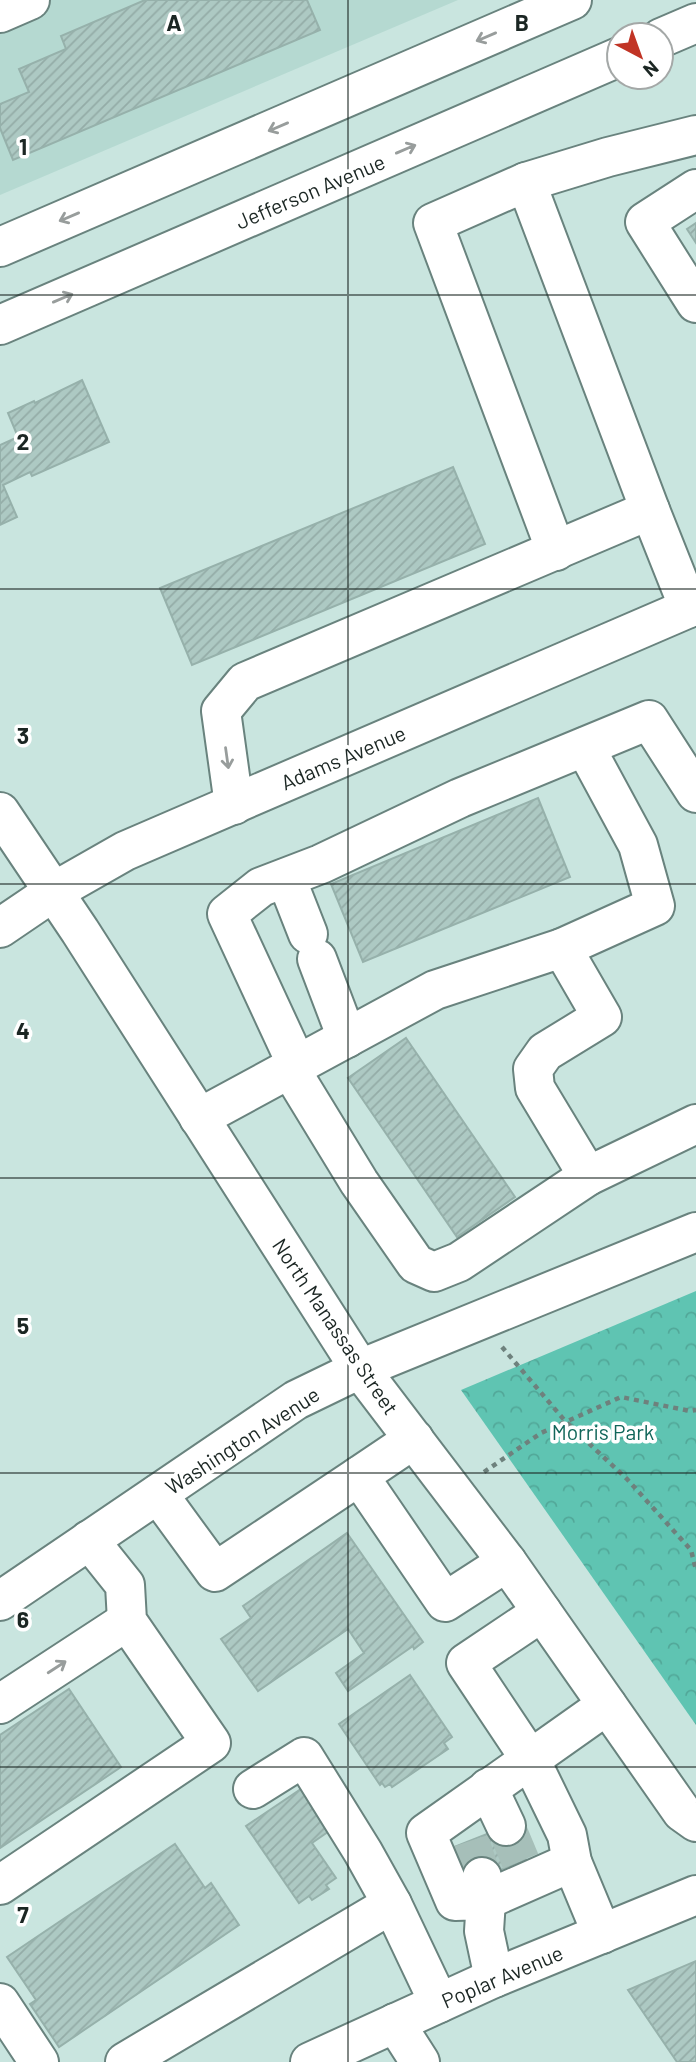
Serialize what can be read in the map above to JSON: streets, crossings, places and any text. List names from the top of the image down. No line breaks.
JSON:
{"streets":{"main road":["Jefferson Avenue","Adams Avenue","North Manassas Street","Washington Avenue","Poplar Avenue"]},"crossings":[["Adams Avenue","North Manassas Street"],["North Manassas Street","Washington Avenue"]],"parks":["Morris Park"],"north":"bottom right","grid":{"columns":["A","B"],"rows":["1","2","3","4","5","6","7"]}}
